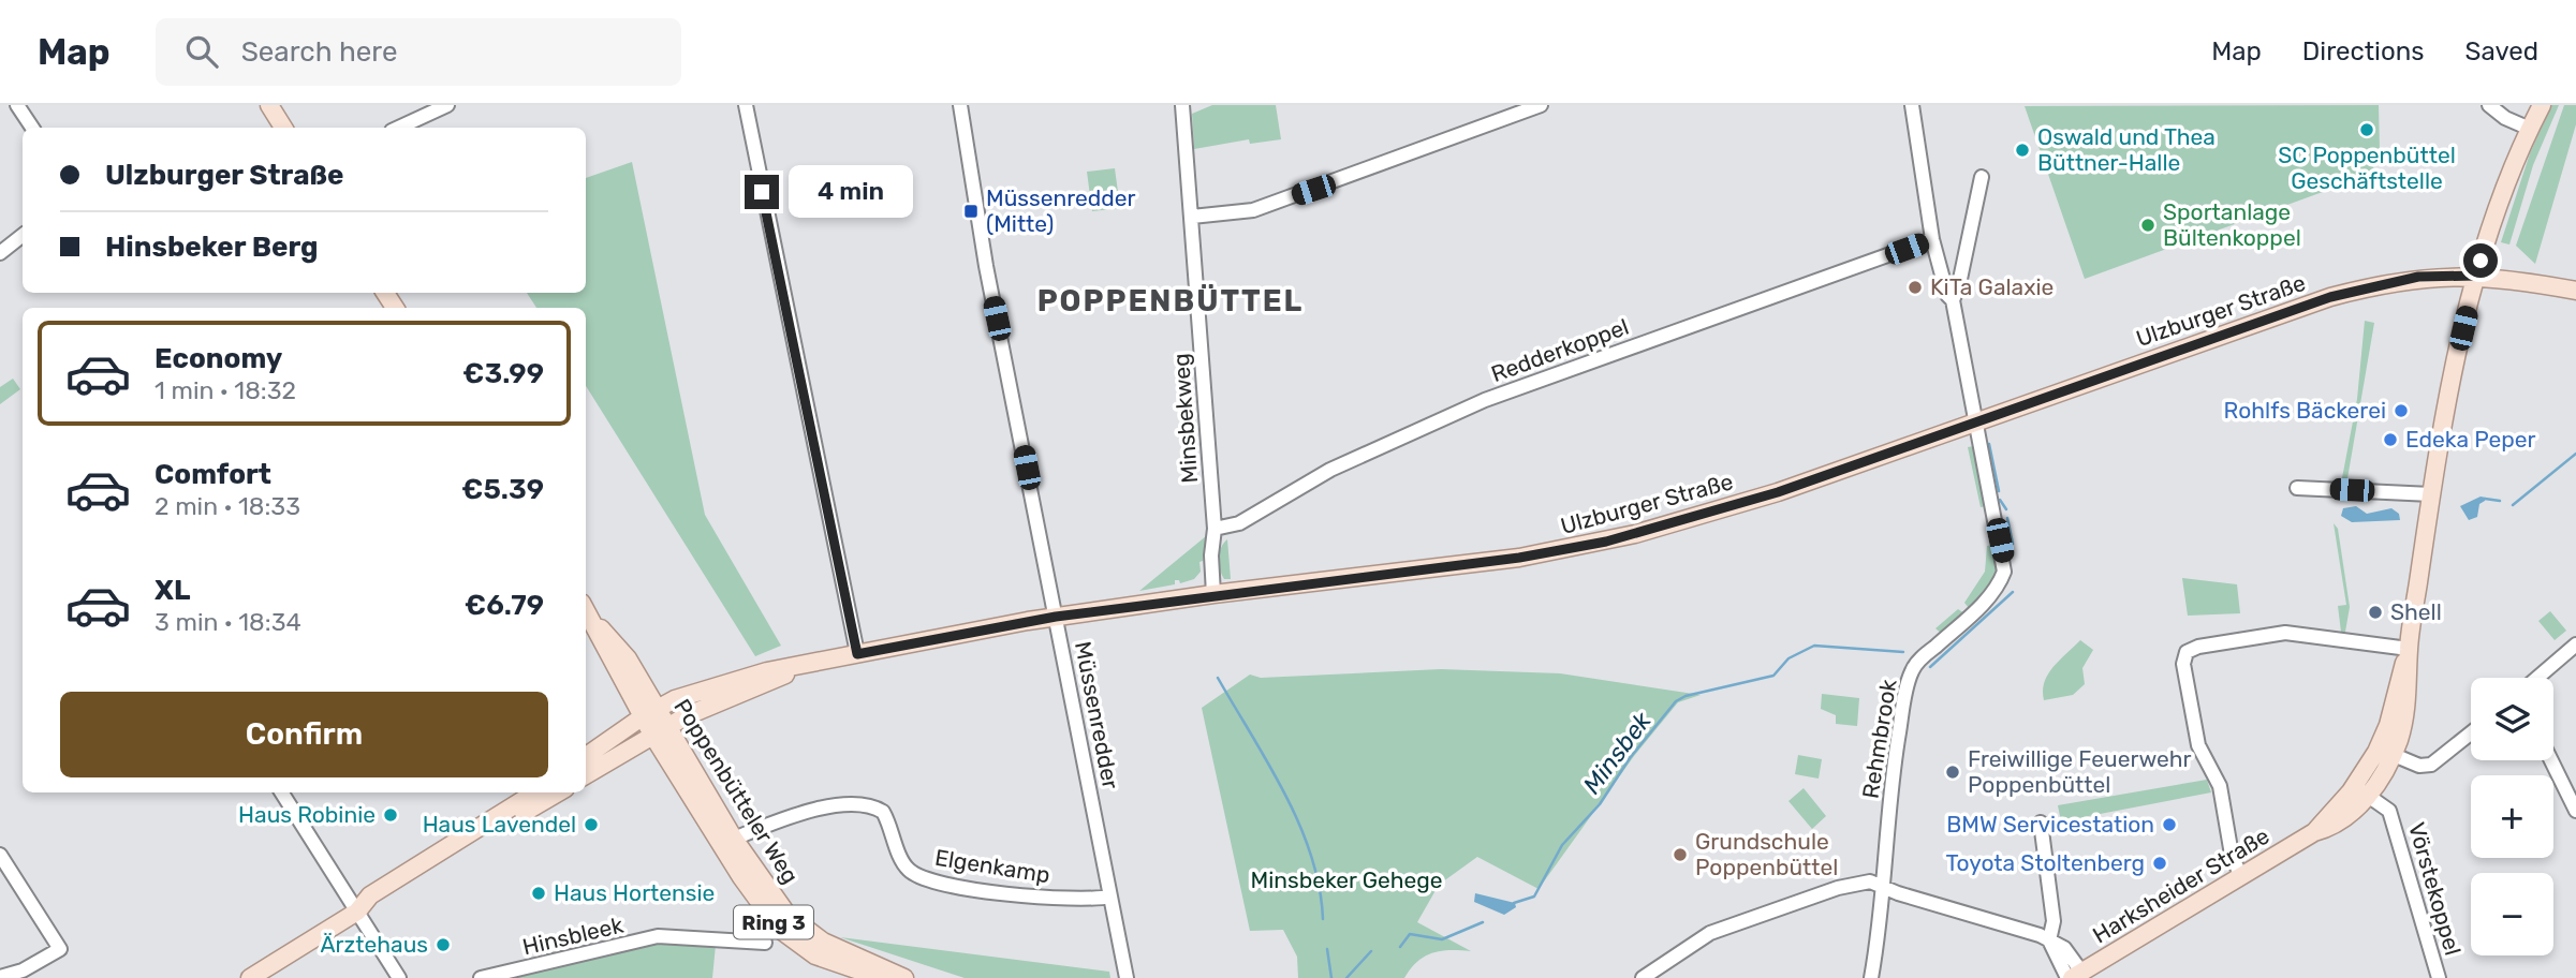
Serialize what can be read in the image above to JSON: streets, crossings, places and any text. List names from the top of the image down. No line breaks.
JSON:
{"streets":{"main road":["Ulzburger Straße","Poppenbütteler Weg","Harksheider Straße","Ring 3"],"street":["Redderkoppel","Minsbekweg","Müssenredder","Rehmbrook","Elgenkamp","Vörstekoppel","Hinsbleek"]},"crossings":[["Ulzburger Straße","Minsbekweg"],["Ulzburger Straße","Müssenredder"],["Ulzburger Straße","Rehmbrook"],["Ulzburger Straße","Poppenbütteler Weg"],["Ulzburger Straße","Harksheider Straße"],["Redderkoppel","Minsbekweg"],["Redderkoppel","Rehmbrook"],["Müssenredder","Elgenkamp"],["Poppenbütteler Weg","Elgenkamp"],["Harksheider Straße","Vörstekoppel"]],"districts":["POPPENBÜTTEL"],"water":["Minsbek"],"parks":["Minsbeker Gehege"],"places":{"other":["SC Poppenbüttel Geschäftstelle","Oswald und Thea Büttner-Halle","Sportanlage Bültenkoppel","KiTa Galaxie","Rohlfs Bäckerei","Edeka Peper","Shell","Freiwillige Feuerwehr Poppenbüttel","Haus Robinie","Haus Lavendel","BMW Servicestation","Grundschule Poppenbüttel","Toyota Stoltenberg","Haus Hortensie","Ärztehaus"],"transit":["Müssenredder (Mitte)"]},"page":{"header":"Map","search":"Search here","nav":["Map","Directions","Saved"],"banner":["Ulzburger Straße","Hinsbeker Berg"],"bubble":"4 min","list":[{"name":"Economy","note":"1 min · 18:32","value":"€3.99"},{"name":"Comfort","note":"2 min · 18:33","value":"€5.39"},{"name":"XL","note":"3 min · 18:34","value":"€6.79"}],"buttons":"Confirm","map_buttons":["+","−"]}}
